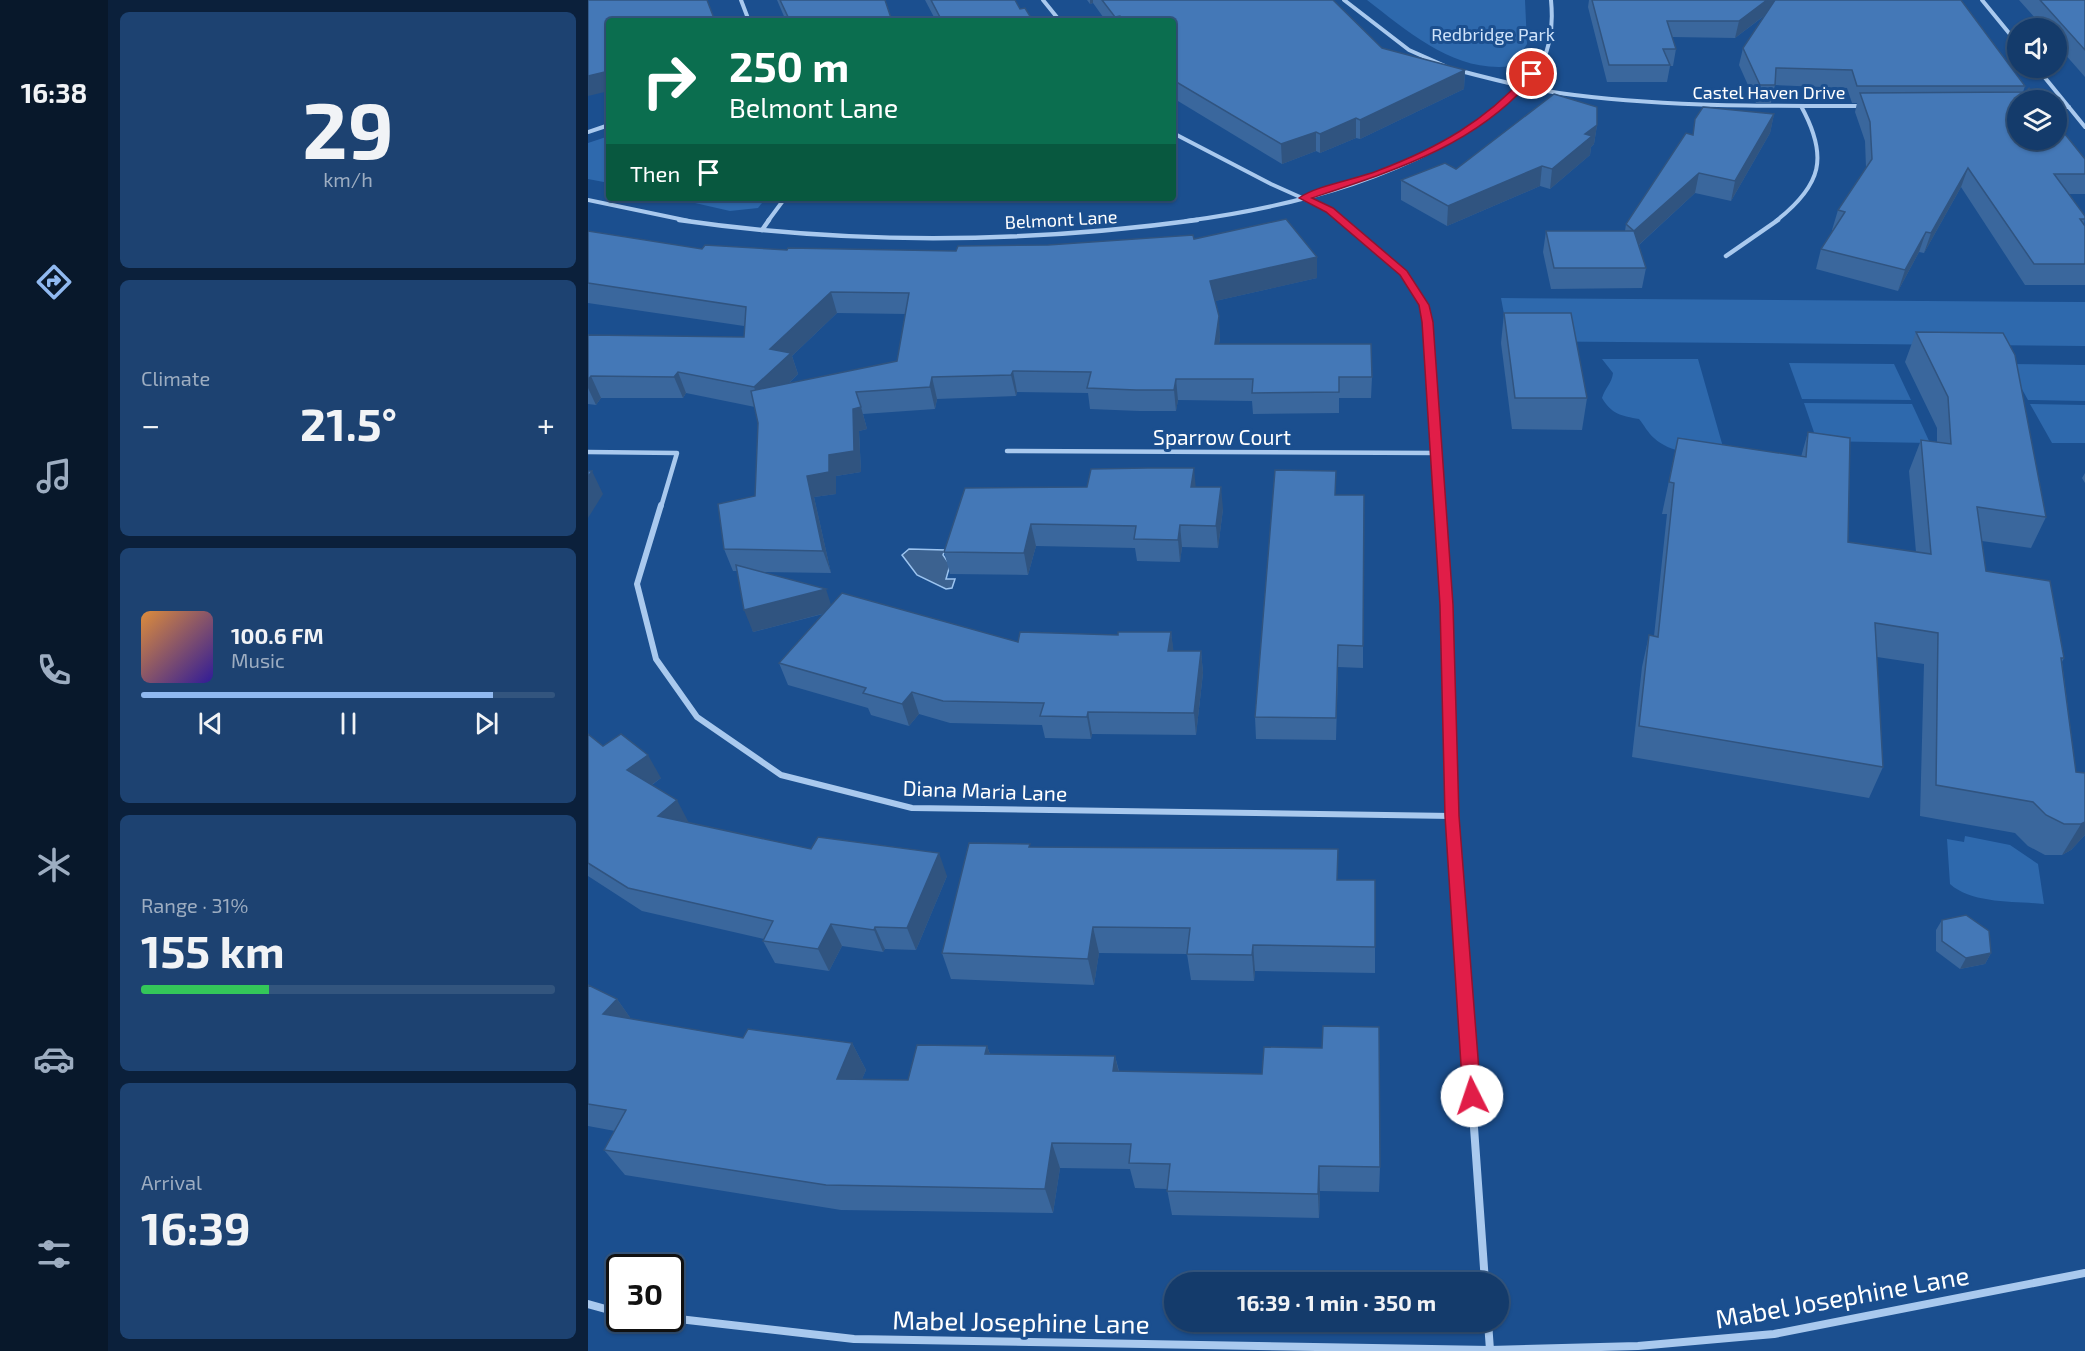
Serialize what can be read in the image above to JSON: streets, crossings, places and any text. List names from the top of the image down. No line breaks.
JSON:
{"streets":{"street":["Castel Haven Drive","Belmont Lane","Sparrow Court","Diana Maria Lane","Mabel Josephine Lane"]},"crossings":[["Castel Haven Drive","Belmont Lane"]],"parks":["Redbridge Park"],"page":{"tabs":"16:38","tile":[["29","km/h"],"Climate",["Range · 31%","155 km"],["Arrival","16:39"]],"turn":["250 m","Belmont Lane"],"then":"Then","heat":["−","21.5°","+"],"song":["100.6 FM","Music"],"limit":"30","trip":"16:39 · 1 min · 350 m"}}
